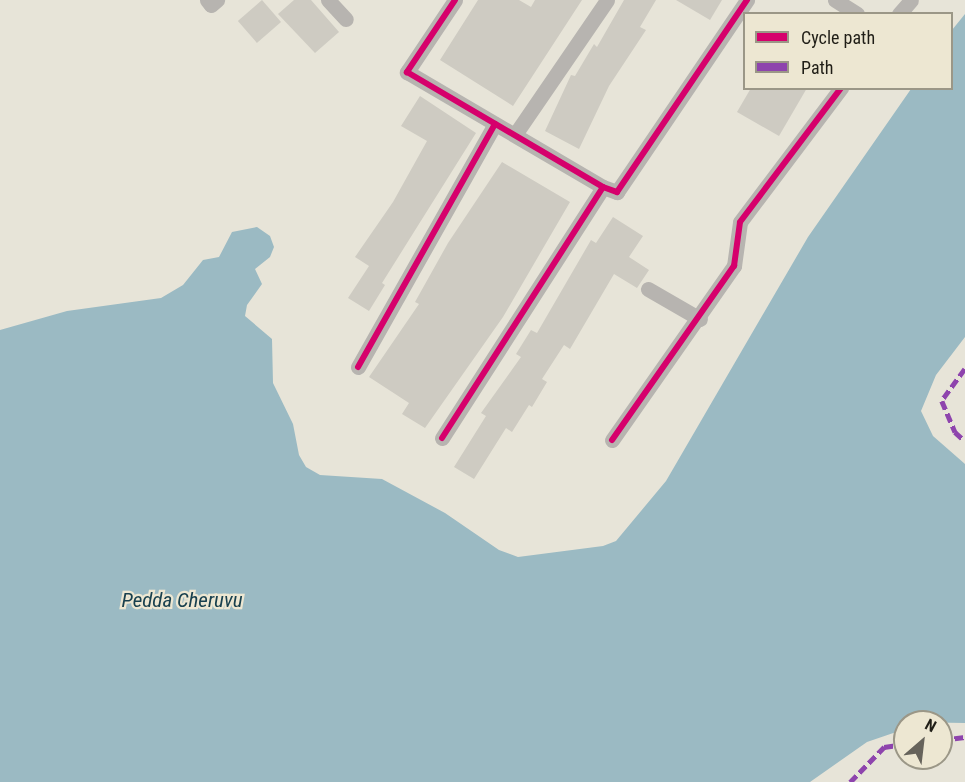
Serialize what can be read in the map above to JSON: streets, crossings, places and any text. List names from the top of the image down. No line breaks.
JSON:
{"water":["Pedda Cheruvu"],"legend":["Cycle path","Path"],"north":"top right"}
